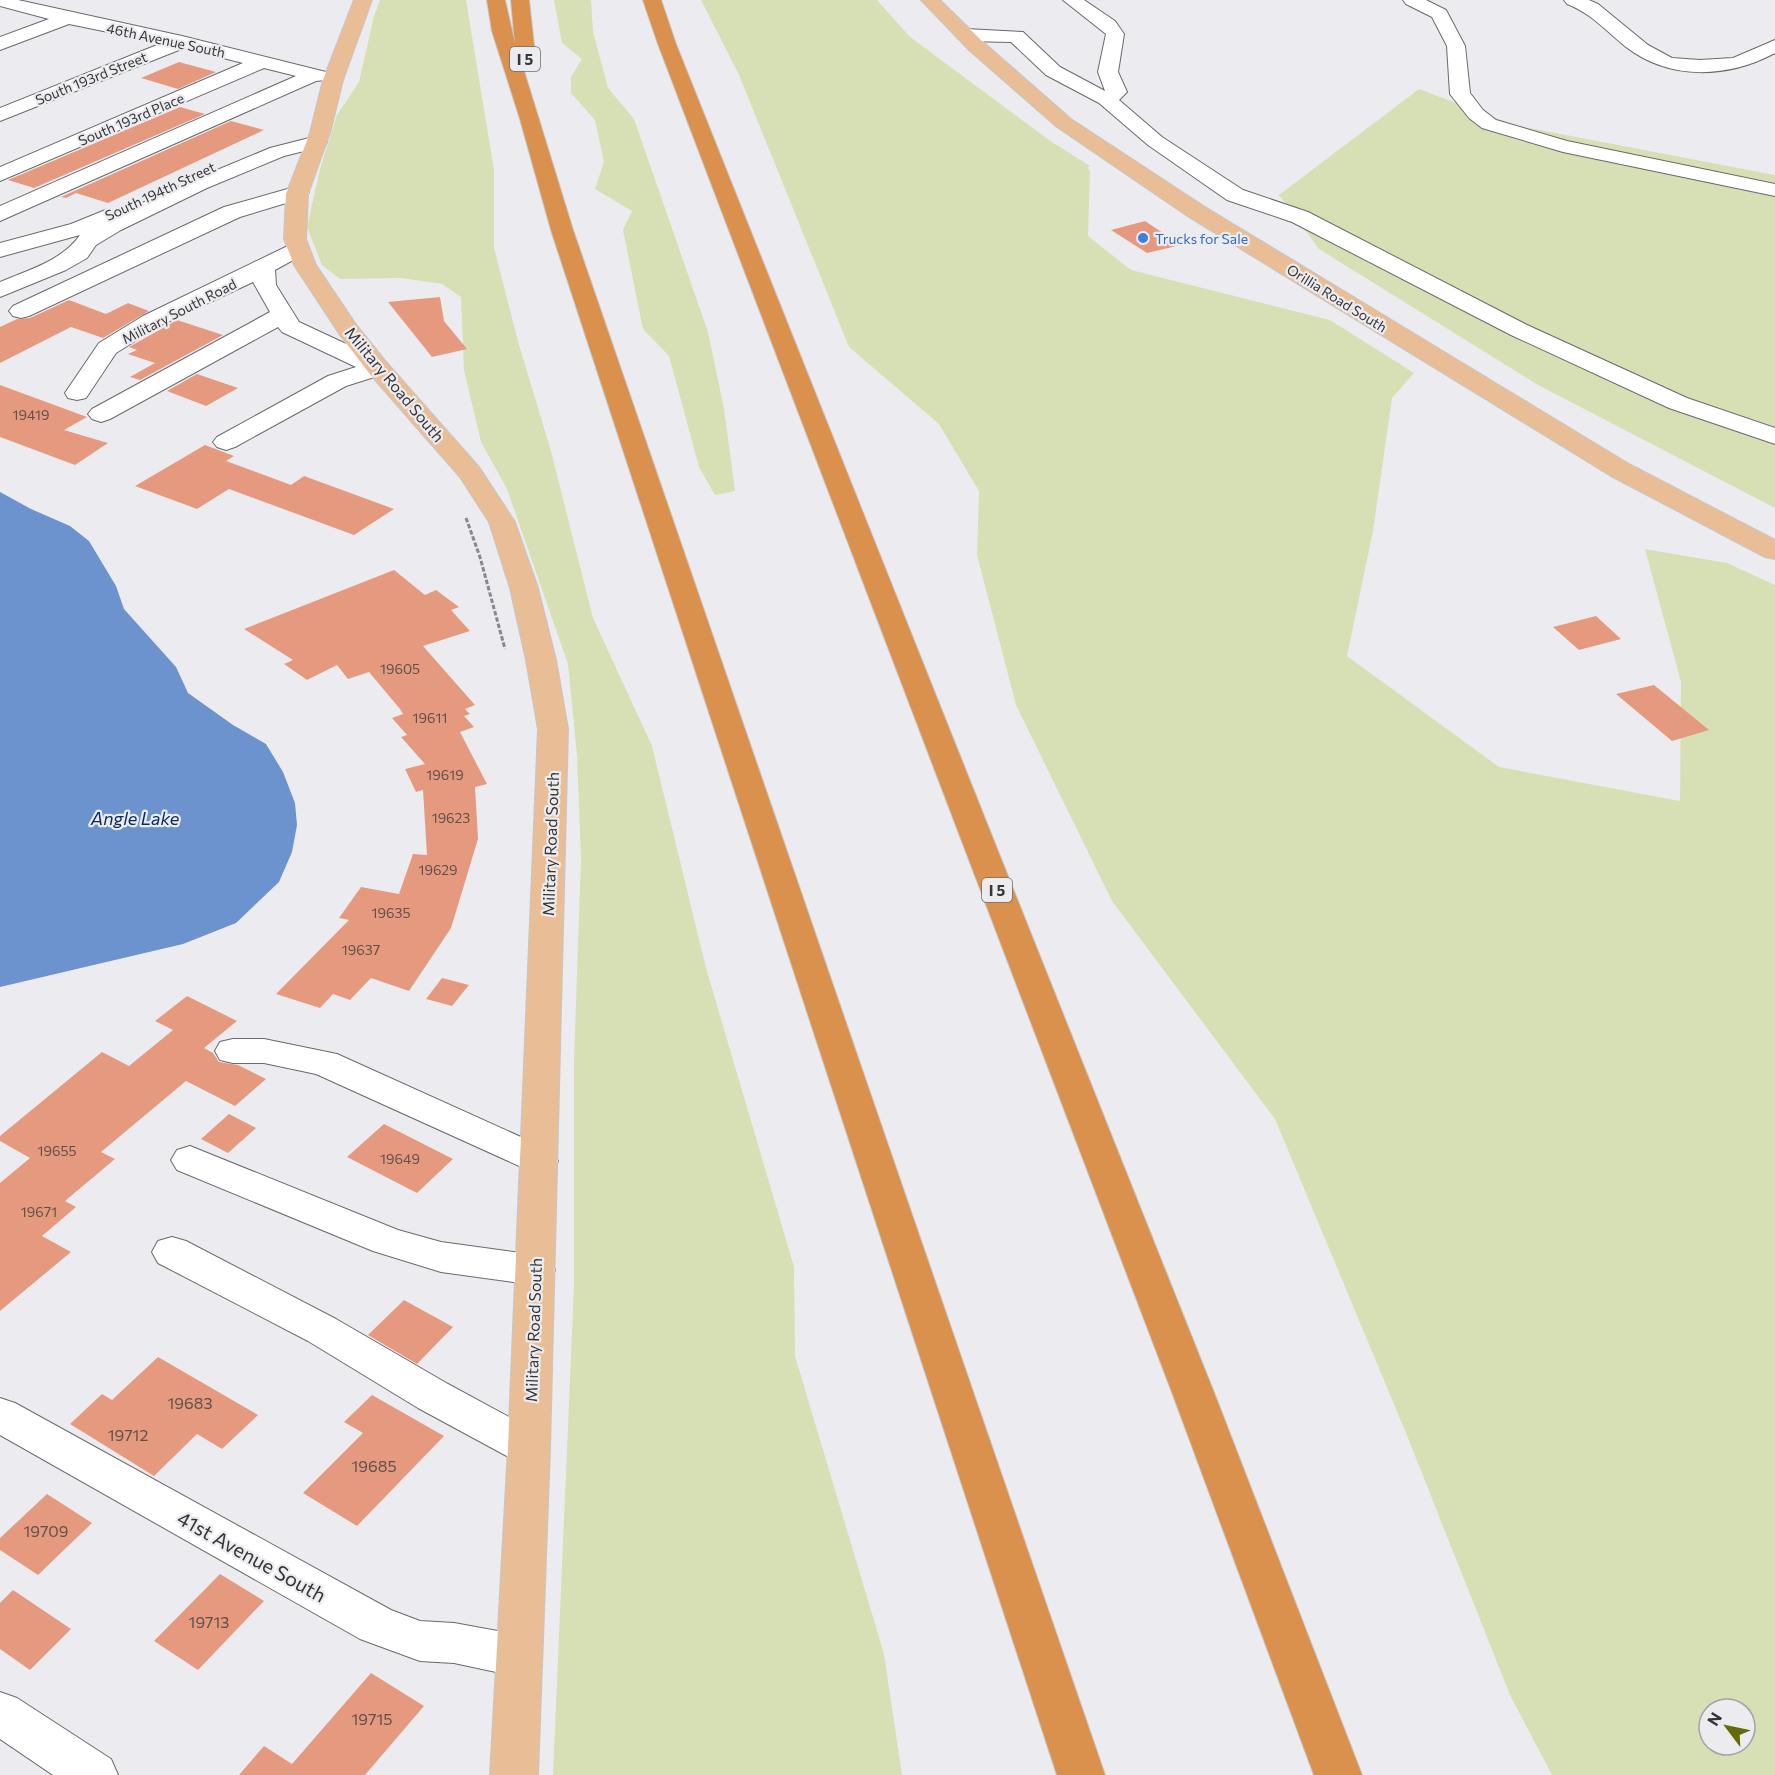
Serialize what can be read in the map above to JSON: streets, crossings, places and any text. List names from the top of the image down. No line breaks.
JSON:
{"streets":{"highway":["I 5"],"main road":["Orillia Road South","Military Road South"],"street":["46th Avenue South","South 193rd Street","South 193rd Place","South 194th Street","Military South Road","41st Avenue South"]},"crossings":[["46th Avenue South","South 193rd Street"],["46th Avenue South","South 193rd Place"],["46th Avenue South","Military Road South"],["South 194th Street","Military Road South"],["Military South Road","Military Road South"],["Military Road South","41st Avenue South"]],"water":["Angle Lake"],"places":["Trucks for Sale"],"house_numbers":["19419","19605","19611","19619","19623","19629","19635","19637","19655","19649","19671","19683","19712","19685","19709","19713","19715"],"north":"top left"}
